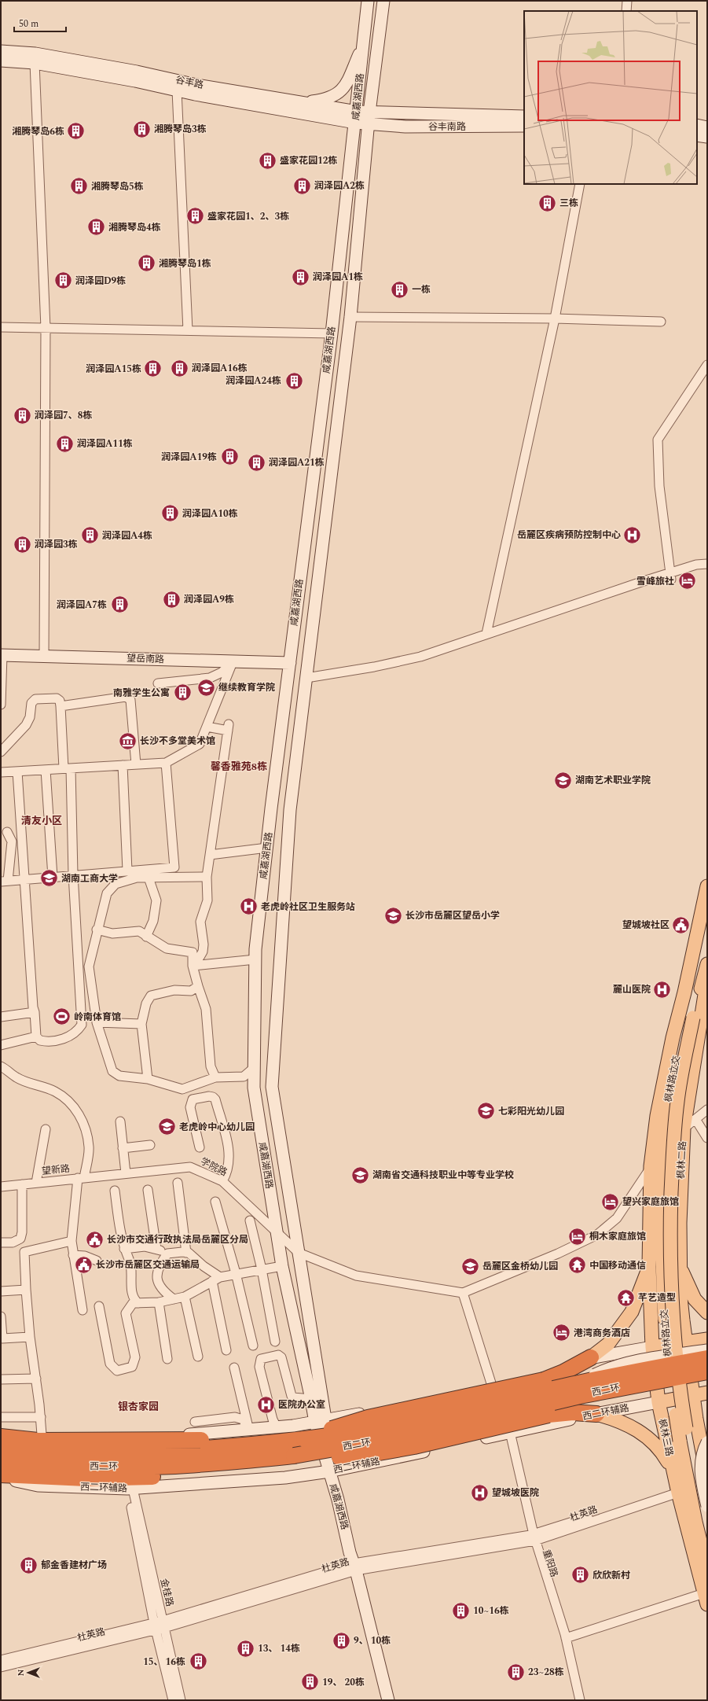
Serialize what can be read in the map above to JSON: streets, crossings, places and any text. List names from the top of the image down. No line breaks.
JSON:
{"streets":{"highway":["西二环"],"main road":["谷丰路","咸嘉湖西路","谷丰南路","望岳南路","枫林路立交","枫林二路","西二环辅路","枫林三路"],"street":["学院路","望新路","杜英路","重阳路","金桂路"]},"crossings":[["谷丰路","咸嘉湖西路"],["谷丰路","谷丰南路"],["咸嘉湖西路","谷丰南路"],["咸嘉湖西路","望岳南路"],["咸嘉湖西路","学院路"],["咸嘉湖西路","西二环辅路"],["咸嘉湖西路","杜英路"],["学院路","望新路"],["西二环辅路","枫林三路"],["西二环辅路","重阳路"],["西二环辅路","金桂路"],["枫林三路","杜英路"],["杜英路","重阳路"],["杜英路","金桂路"]],"districts":["馨香雅苑8栋","清友小区","银杏家园"],"places":{"building":["湘腾琴岛3栋","湘腾琴岛6栋","盛家花园12栋","润泽园A2栋","湘腾琴岛5栋","三栋","盛家花园1、2、3栋","湘腾琴岛4栋","湘腾琴岛1栋","润泽园A1栋","润泽园D9栋","一栋","润泽园A16栋","润泽园A15栋","润泽园A24栋","润泽园7、8栋","润泽园A11栋","润泽园A19栋","润泽园A21栋","润泽园A10栋","润泽园A4栋","润泽园3栋","润泽园A9栋","润泽园A7栋","南雅学生公寓","郁金香建材广场","欣欣新村","10~16栋","9、 10栋","13、 14栋","15、 16栋","23~28栋","19、 20栋"],"hospital":["岳麓区疾病预防控制中心","老虎岭社区卫生服务站","麓山医院","医院办公室","望城坡医院"],"hotel":["雪峰旅社","望兴家庭旅馆","桐木家庭旅馆","港湾商务酒店"],"school or university":["继续教育学院","湖南艺术职业学院","湖南工商大学","长沙市岳麓区望岳小学","七彩阳光幼儿园","老虎岭中心幼儿园","湖南省交通科技职业中等专业学校","岳麓区金桥幼儿园"],"museum":["长沙不多堂美术馆"],"public building":["望城坡社区","长沙市交通行政执法局岳麓区分局","长沙市岳麓区交通运输局"],"sports":["岭南体育馆"],"temple":["中国移动通信","芊艺造型"]},"scale_bar":"50 m","north":"left"}
